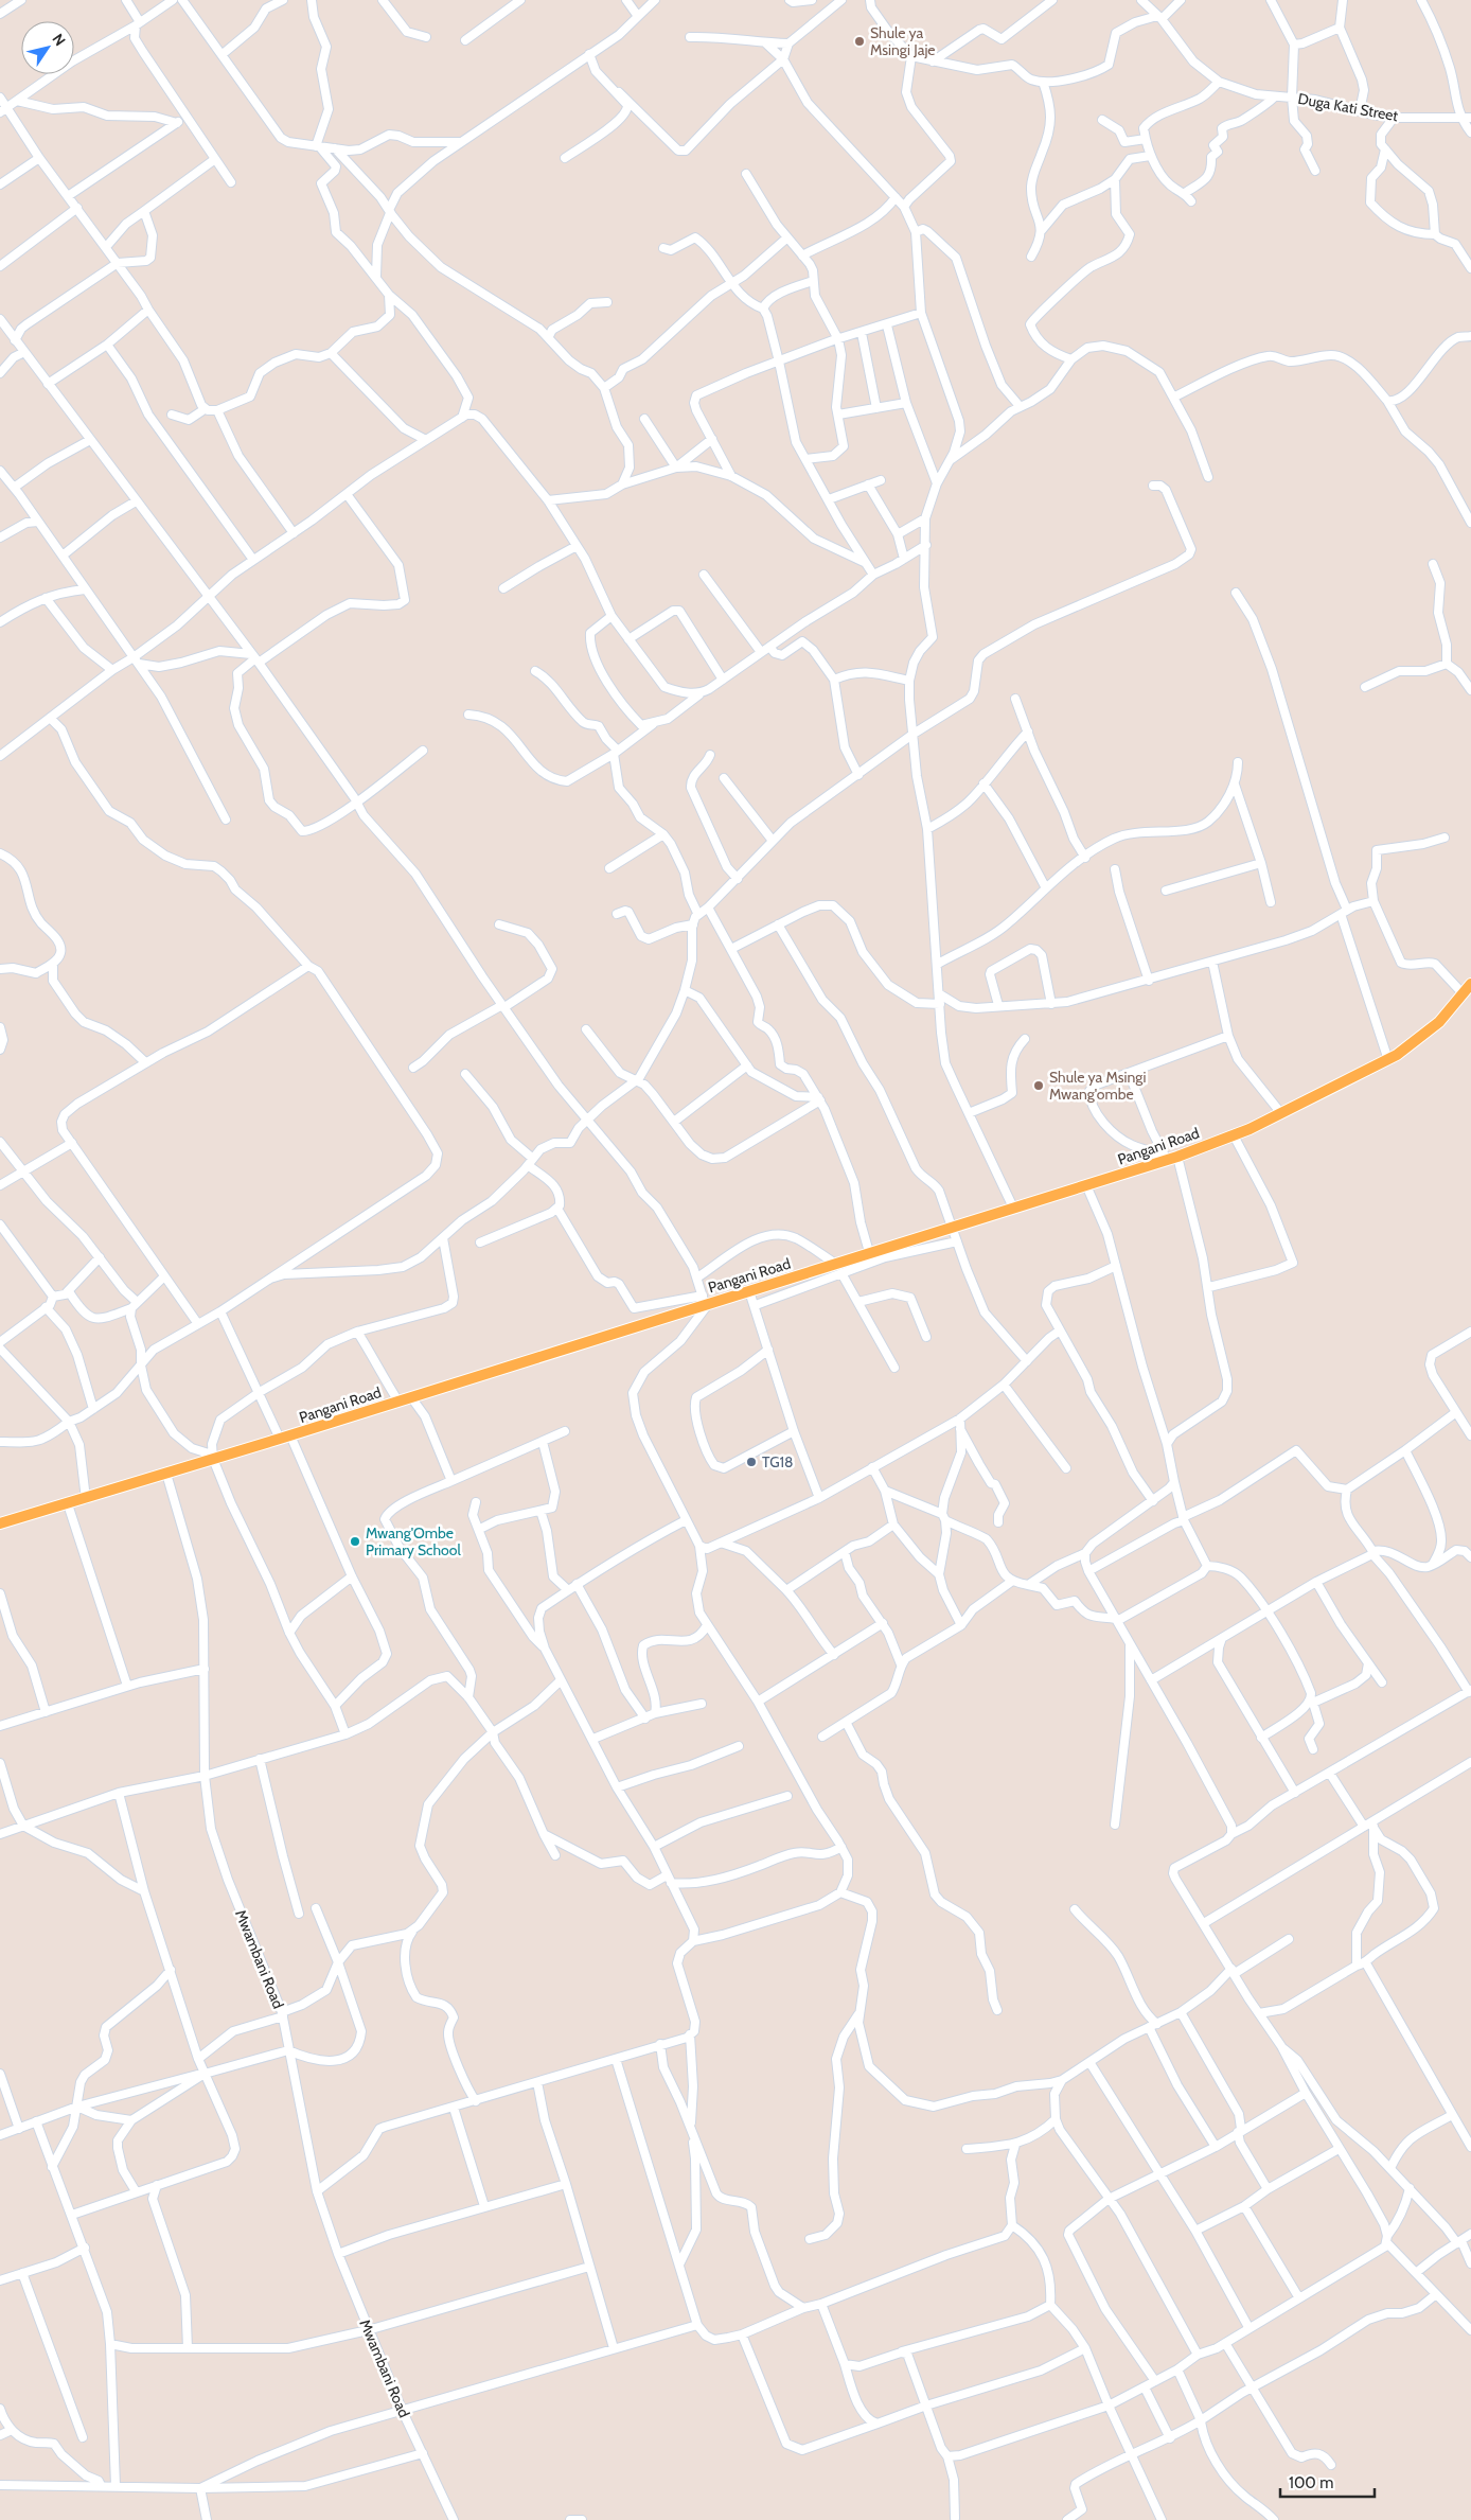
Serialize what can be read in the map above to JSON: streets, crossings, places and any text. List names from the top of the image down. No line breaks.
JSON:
{"streets":{"main road":["Pangani Road"],"street":["Duga Kati Street","Mwambani Road"]},"crossings":[["Pangani Road","Mwambani Road"]],"places":["Shule ya Msingi Jaje","Shule ya Msingi Mwang'ombe","TG18","Mwang'Ombe Primary School"],"scale_bar":"100 m","north":"top right"}
